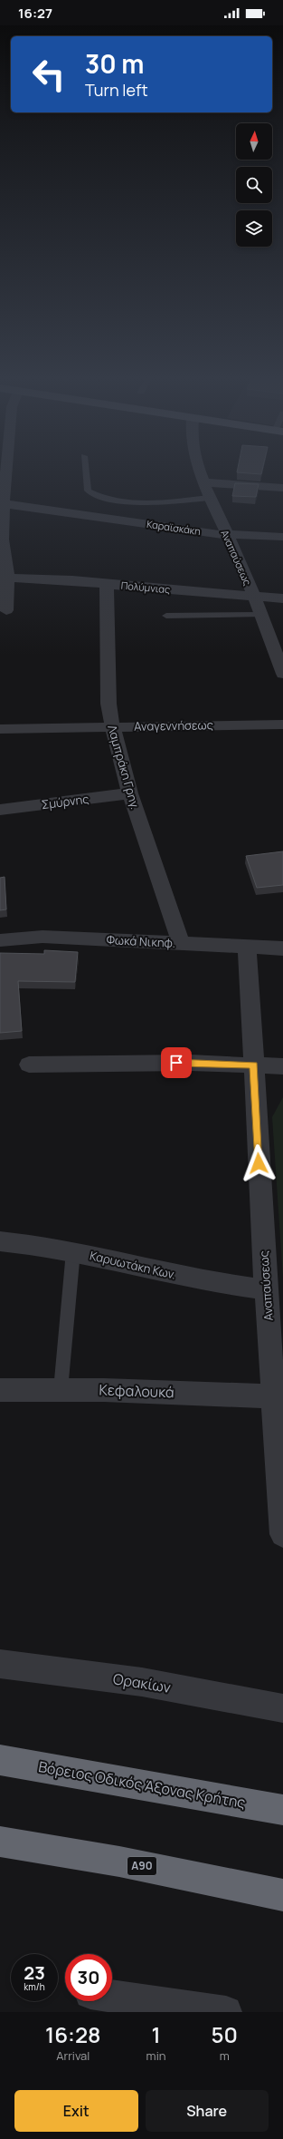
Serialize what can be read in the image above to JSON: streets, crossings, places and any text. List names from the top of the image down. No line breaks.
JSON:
{"streets":{"highway":["Βόρειος Οδικός Άξονας Κρήτης","Α90"],"street":["Καραϊσκάκη","Αναπαύσεως","Πολύμνιας","Αναγεννήσεως","Λαμπράκη Γρηγ.","Σμύρνης","Φωκά Νικηφ.","Καρυωτάκη Κων.","Κεφαλουκά","Ορακίων"]},"crossings":[["Καραϊσκάκη","Αναπαύσεως"],["Αναπαύσεως","Πολύμνιας"],["Αναπαύσεως","Φωκά Νικηφ."],["Αναπαύσεως","Καρυωτάκη Κων."],["Αναπαύσεως","Κεφαλουκά"],["Πολύμνιας","Λαμπράκη Γρηγ."],["Αναγεννήσεως","Λαμπράκη Γρηγ."],["Λαμπράκη Γρηγ.","Σμύρνης"],["Λαμπράκη Γρηγ.","Φωκά Νικηφ."]],"north":"top","page":{"status":"16:27","turn":["30 m","Turn left"],"speed":"23 km/h","limit":"30","eta":["16:28","Arrival","1","min","50","m"],"buttons":["Exit","Share"]}}
